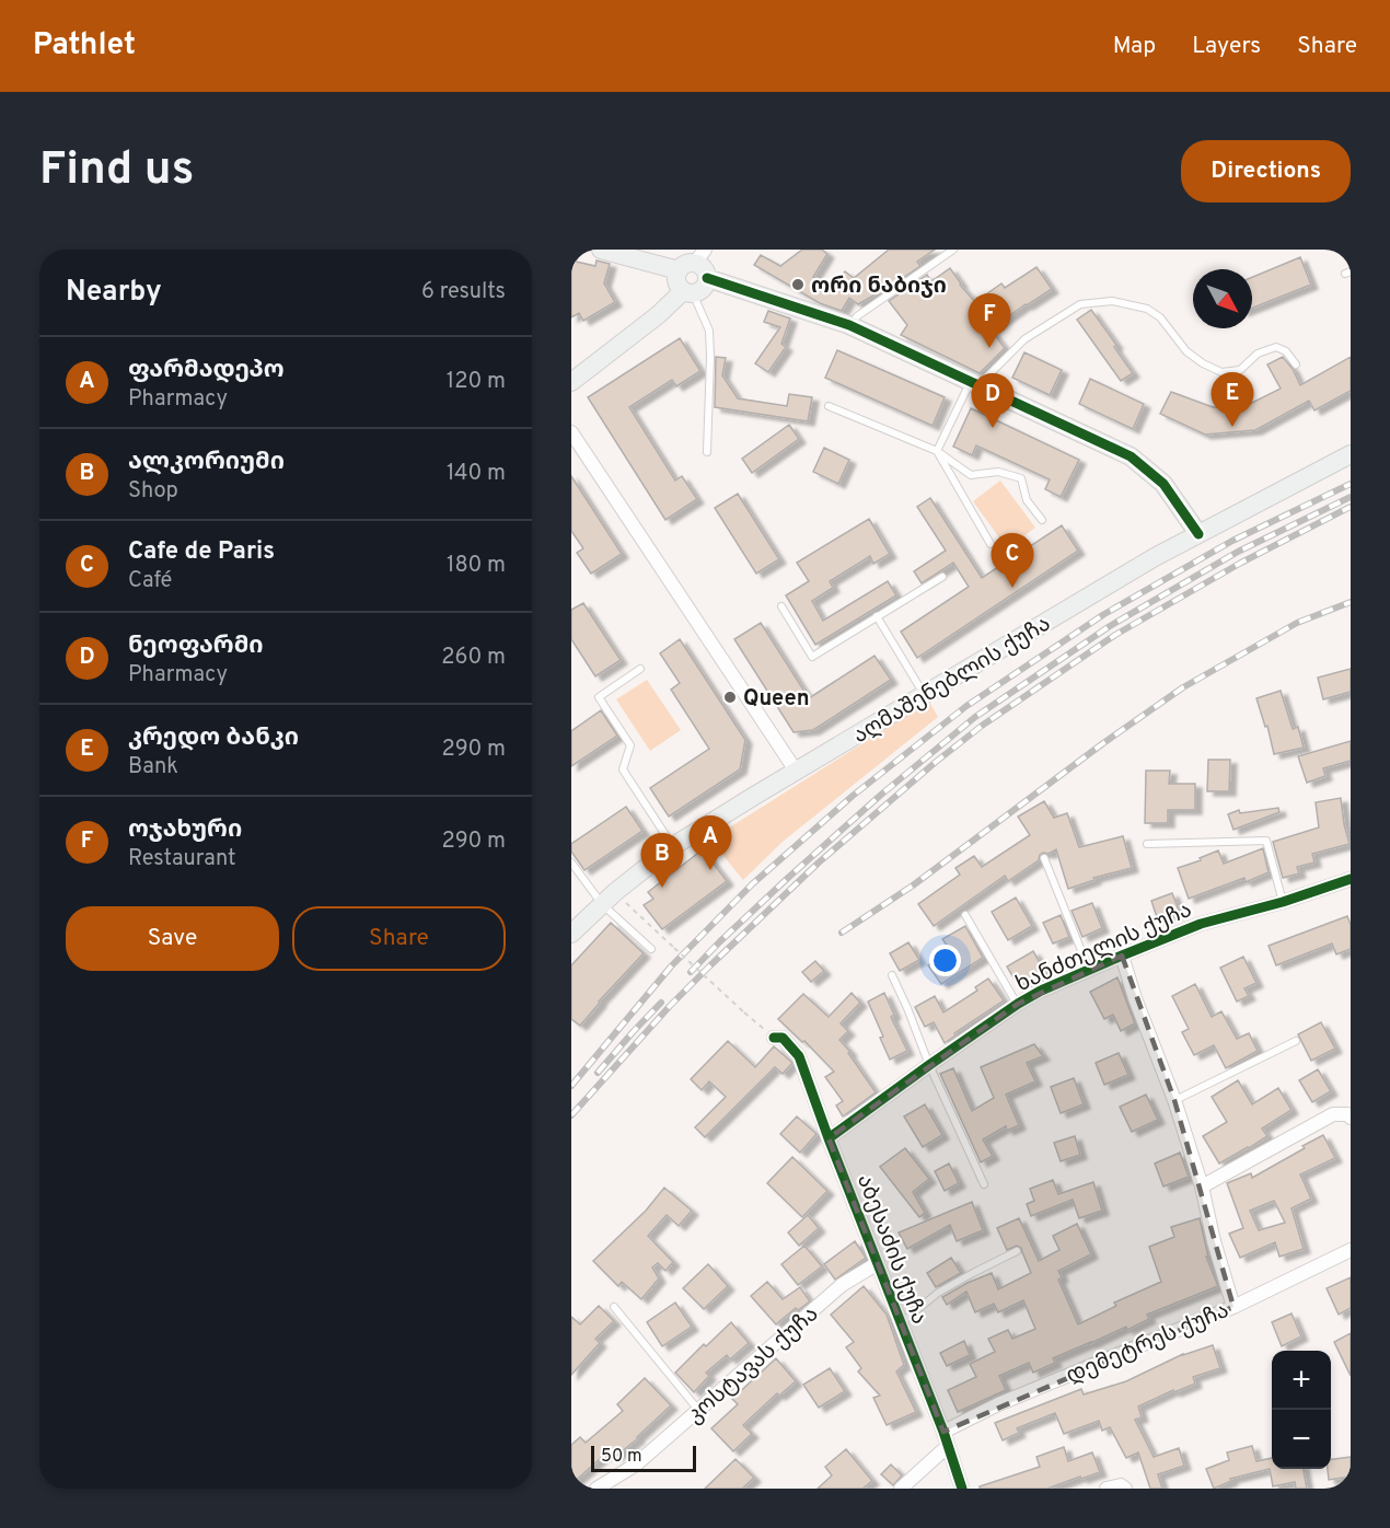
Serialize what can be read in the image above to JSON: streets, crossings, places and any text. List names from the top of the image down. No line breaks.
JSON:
{"streets":{"main road":["აღმაშენებლის ქუჩა"],"street":["ხანძთელის ქუჩა","აბესაძის ქუჩა","დემეტრეს ქუჩა","კოსტავას ქუჩა"]},"crossings":[["ხანძთელის ქუჩა","აბესაძის ქუჩა"],["აბესაძის ქუჩა","დემეტრეს ქუჩა"],["აბესაძის ქუჩა","კოსტავას ქუჩა"]],"places":["ორი ნაბიჯი","Queen"],"scale_bar":"50 m","north":"bottom right","page":{"header":"Pathlet","nav":["Map","Layers","Share"],"buttons":["Directions",["Save","Share"]],"title":"Find us","heading":["Nearby","6 results"],"pins":["F","E","D","C","A","B"],"list":[{"mark":"A","name":"ფარმადეპო","note":"Pharmacy","value":"120 m"},{"mark":"B","name":"ალკორიუმი","note":"Shop","value":"140 m"},{"mark":"C","name":"Cafe de Paris","note":"Café","value":"180 m"},{"mark":"D","name":"ნეოფარმი","note":"Pharmacy","value":"260 m"},{"mark":"E","name":"კრედო ბანკი","note":"Bank","value":"290 m"},{"mark":"F","name":"ოჯახური","note":"Restaurant","value":"290 m"}],"map_buttons":["+","−"],"scale":"50 m"}}
